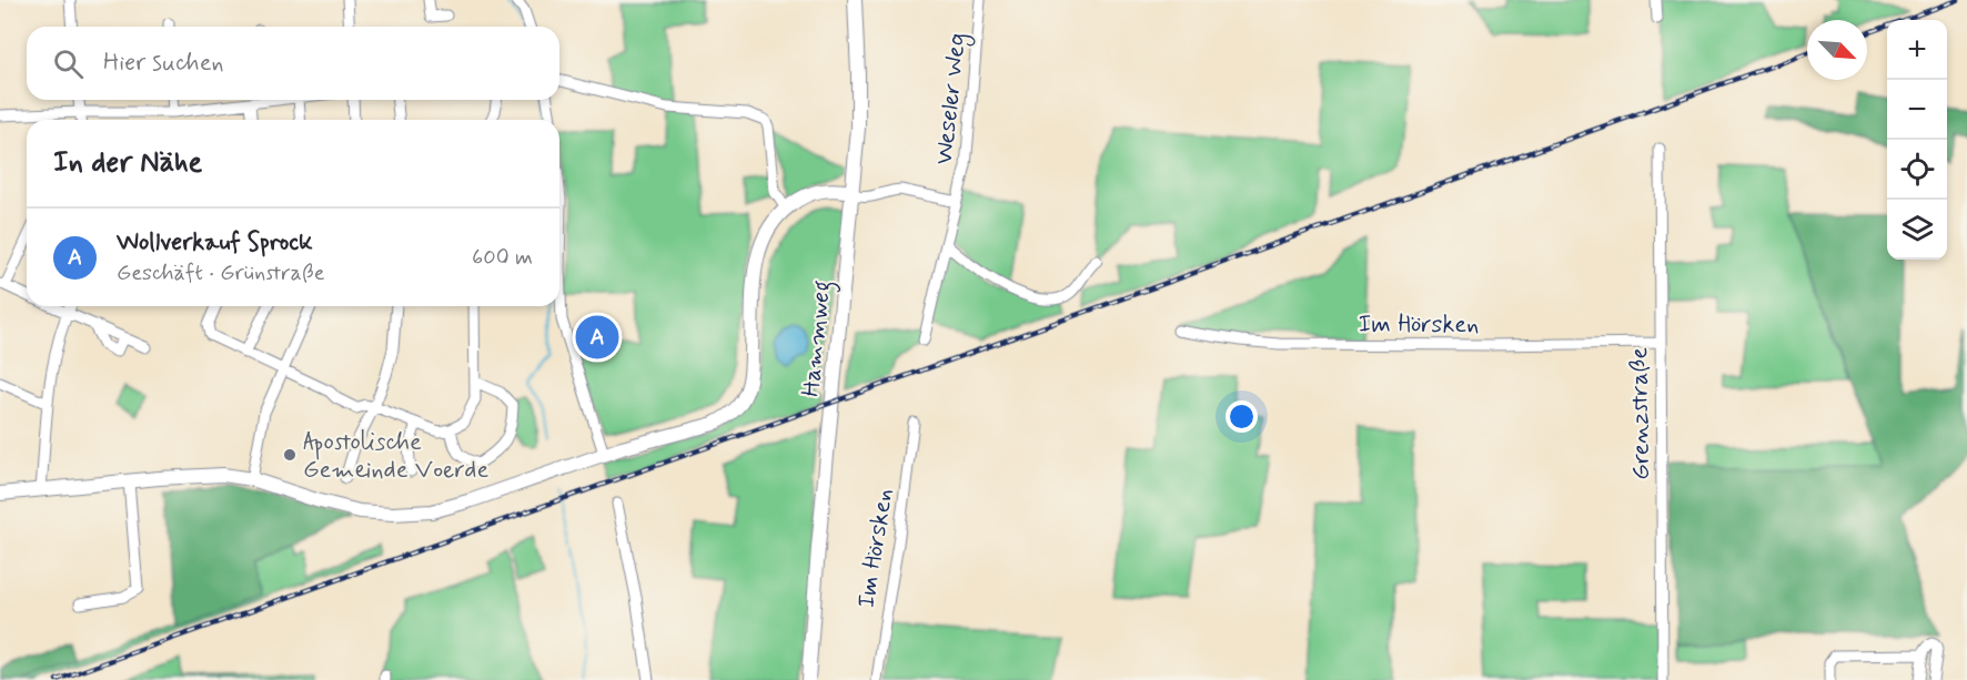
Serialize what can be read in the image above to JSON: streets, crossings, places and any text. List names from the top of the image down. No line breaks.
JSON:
{"streets":{"main road":["Hammweg"],"street":["Weseler Weg","Im Hörsken","Grenzstraße"]},"crossings":[["Weseler Weg","Hammweg"],["Im Hörsken","Grenzstraße"]],"places":["Apostolische Gemeinde Voerde"],"north":"bottom right","page":{"map_buttons":["+","−"],"search":"Hier suchen","heading":"In der Nähe","list":[{"mark":"A","name":"Wollverkauf Sprock","note":"Geschäft · Grünstraße","value":"600 m"}],"pins":"A"}}
